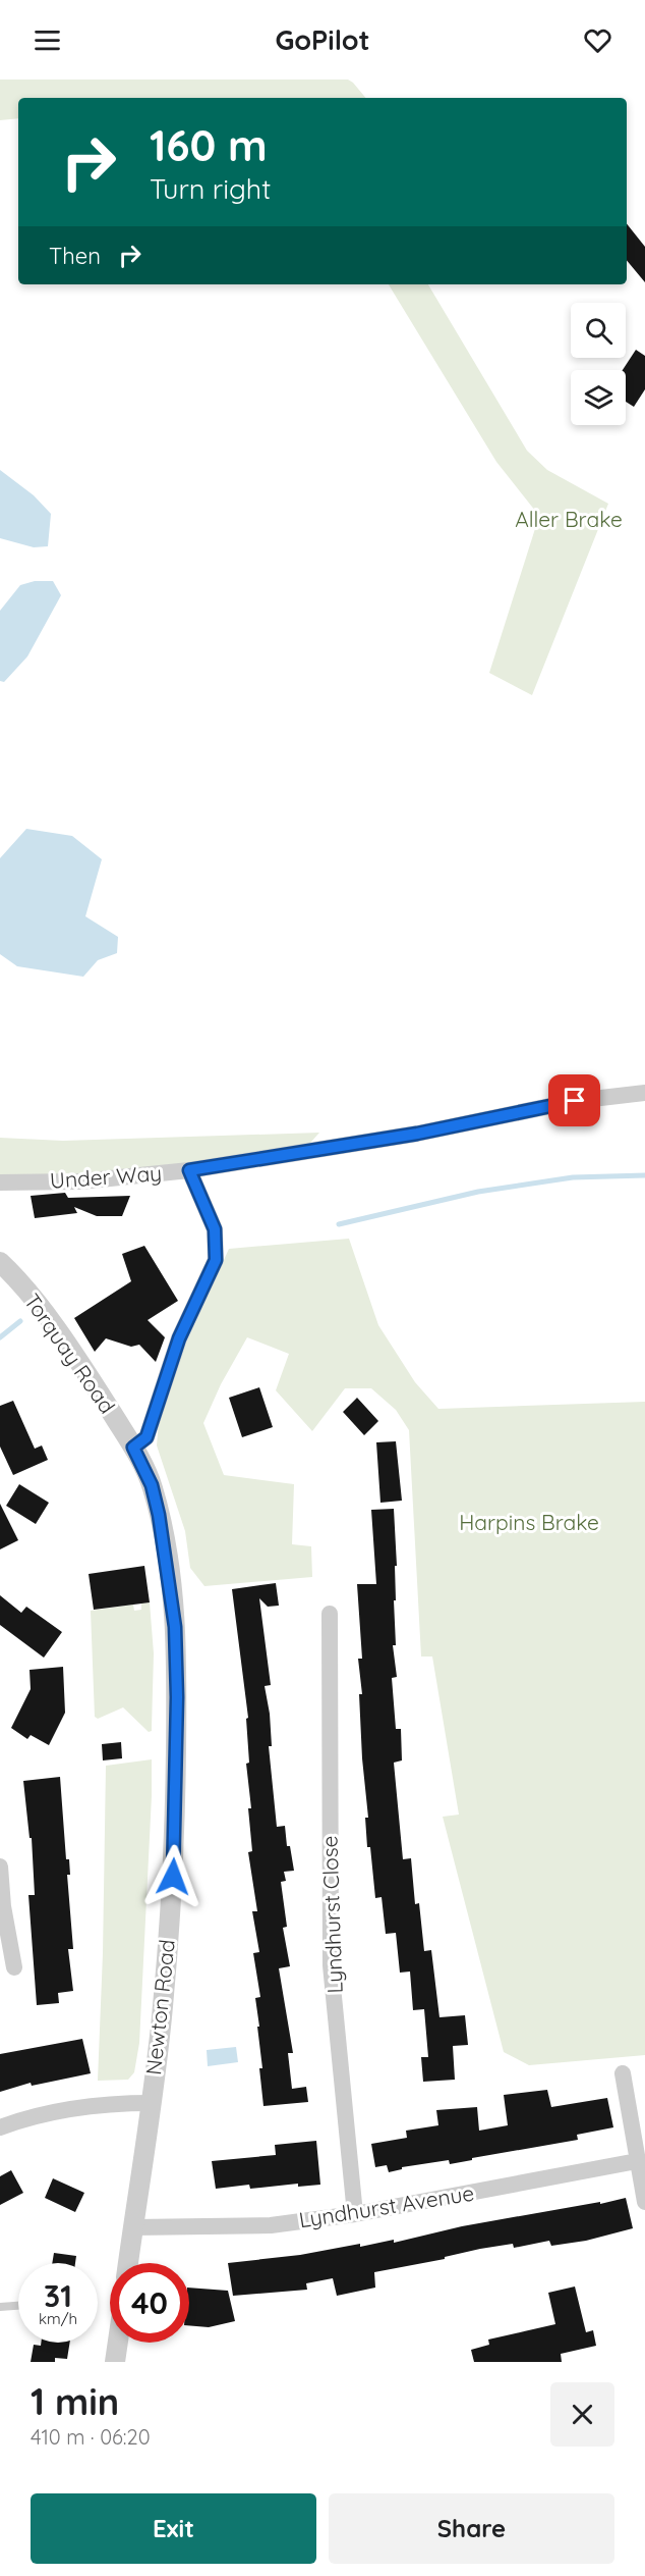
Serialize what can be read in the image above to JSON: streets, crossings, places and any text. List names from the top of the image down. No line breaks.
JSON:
{"streets":{"street":["Under Way","Torquay Road","Lyndhurst Close","Newton Road","Lyndhurst Avenue"]},"crossings":[["Torquay Road","Newton Road"],["Lyndhurst Close","Lyndhurst Avenue"],["Newton Road","Lyndhurst Avenue"]],"parks":["Aller Brake","Harpins Brake"],"page":{"header":"GoPilot","turn":["160 m","Turn right"],"then":"Then","speed":"31 km/h","limit":"40","heading":["1 min","410 m · 06:20"],"buttons":["Exit","Share"]}}
